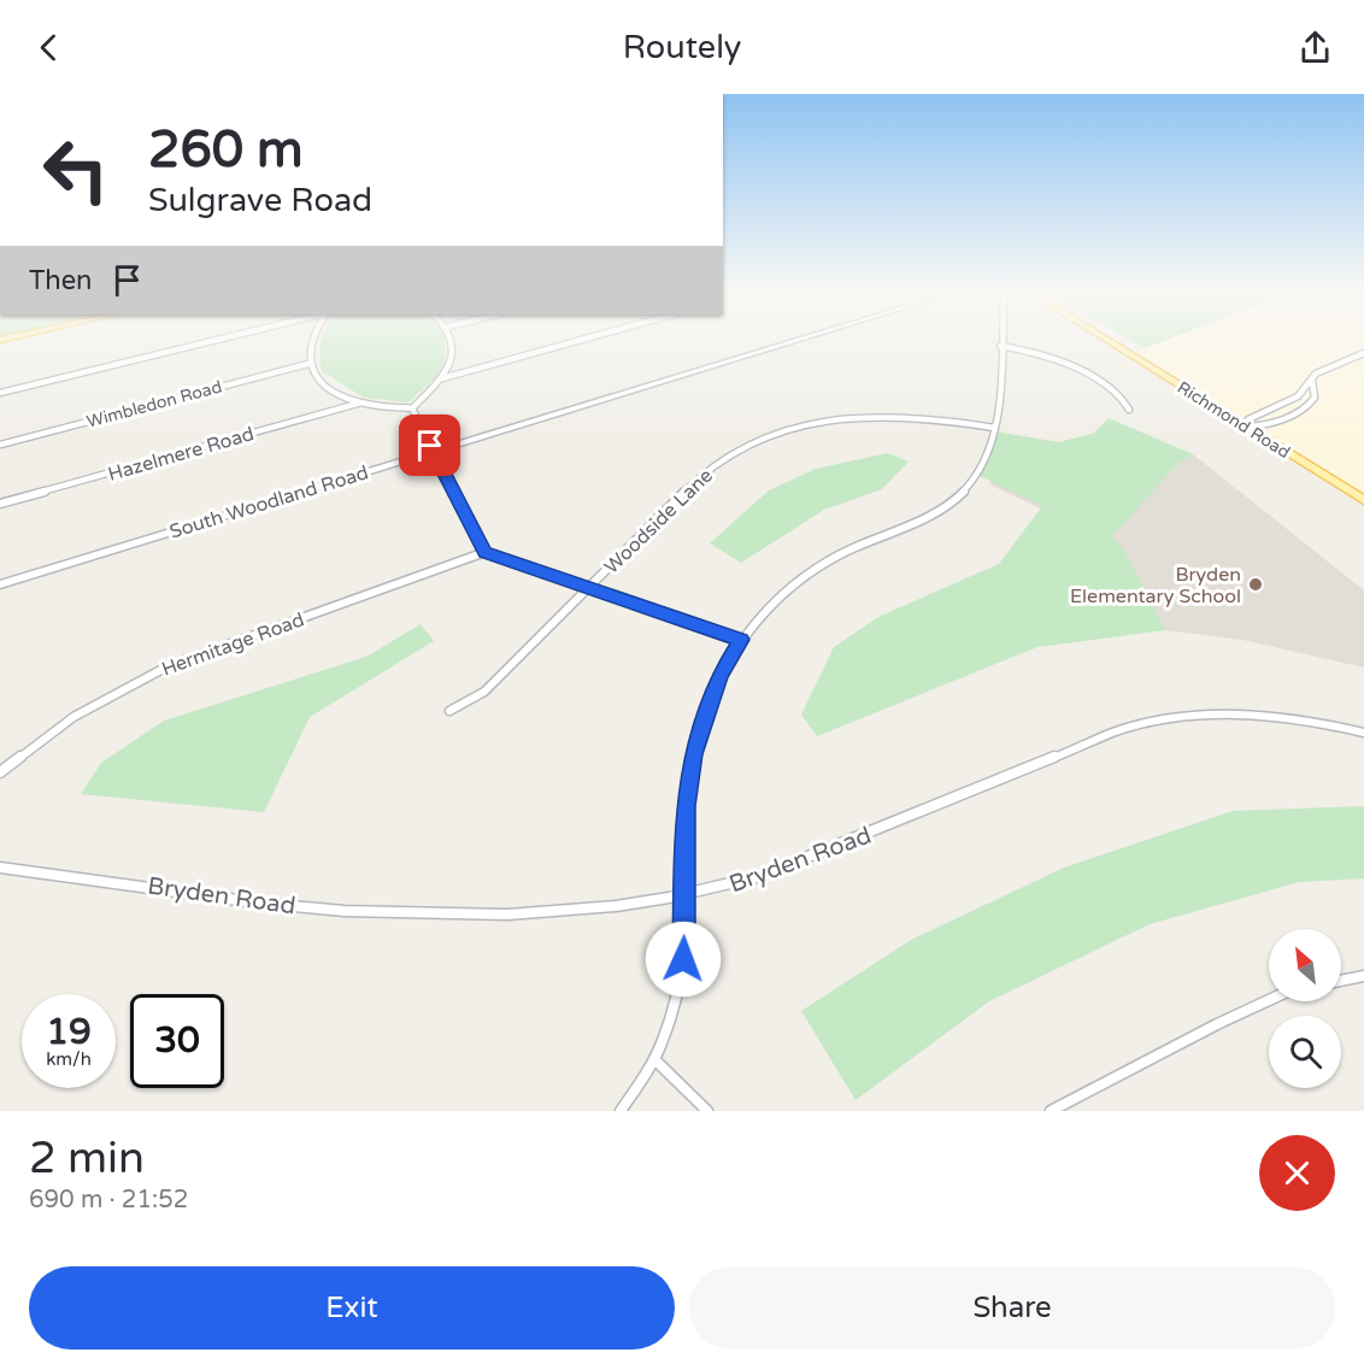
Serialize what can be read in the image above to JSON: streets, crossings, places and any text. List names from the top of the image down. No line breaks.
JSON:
{"streets":{"main road":["Richmond Road"],"street":["Wimbledon Road","Hazelmere Road","South Woodland Road","Woodside Lane","Hermitage Road","Bryden Road"]},"places":["Bryden Elementary School"],"north":"top left","page":{"header":"Routely","turn":["260 m","Sulgrave Road"],"then":"Then","speed":"19 km/h","limit":"30","heading":["2 min","690 m · 21:52"],"buttons":["Exit","Share"]}}
